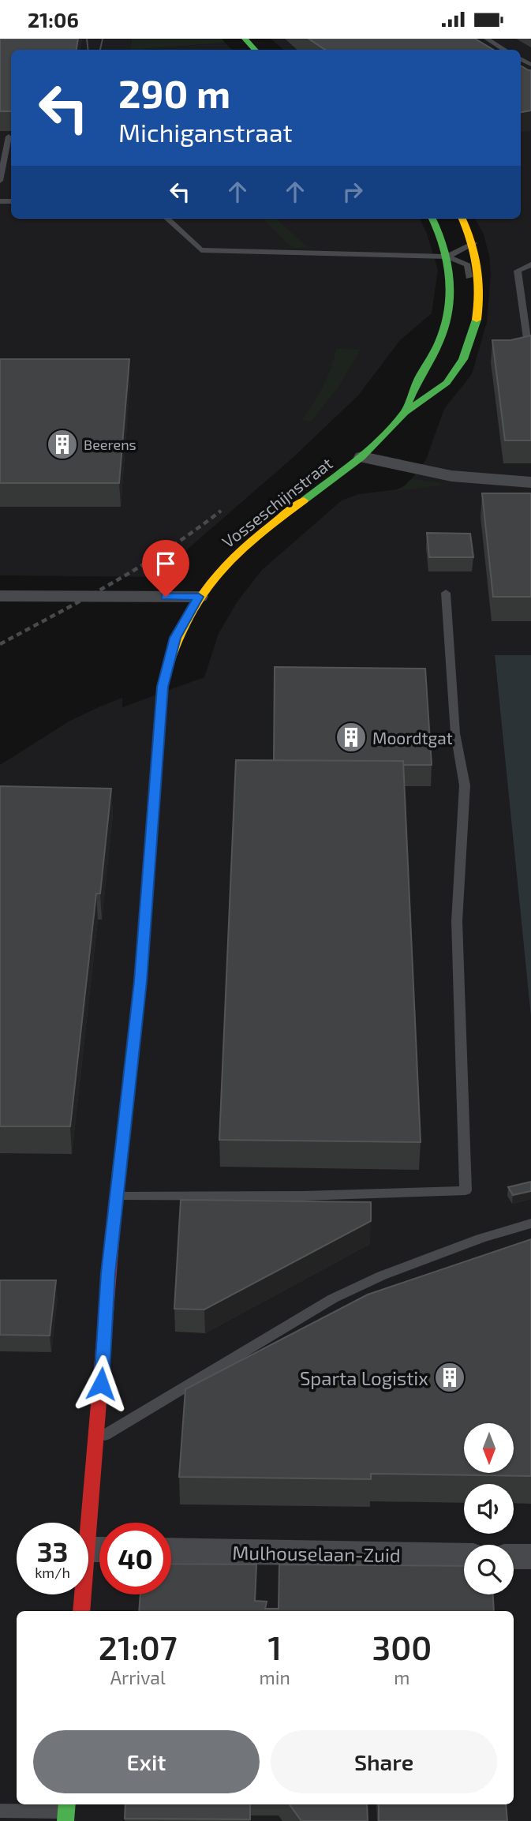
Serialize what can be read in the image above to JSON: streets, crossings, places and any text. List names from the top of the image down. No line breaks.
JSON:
{"streets":{"street":["Vosseschijnstraat","Mulhouselaan-Zuid"]},"places":{"building":["Beerens","Moordtgat","Sparta Logistix"]},"north":"bottom","page":{"status":"21:06","turn":["290 m","Michiganstraat"],"speed":"33 km/h","limit":"40","eta":["21:07","Arrival","1","min","300","m"],"buttons":["Exit","Share"]}}
